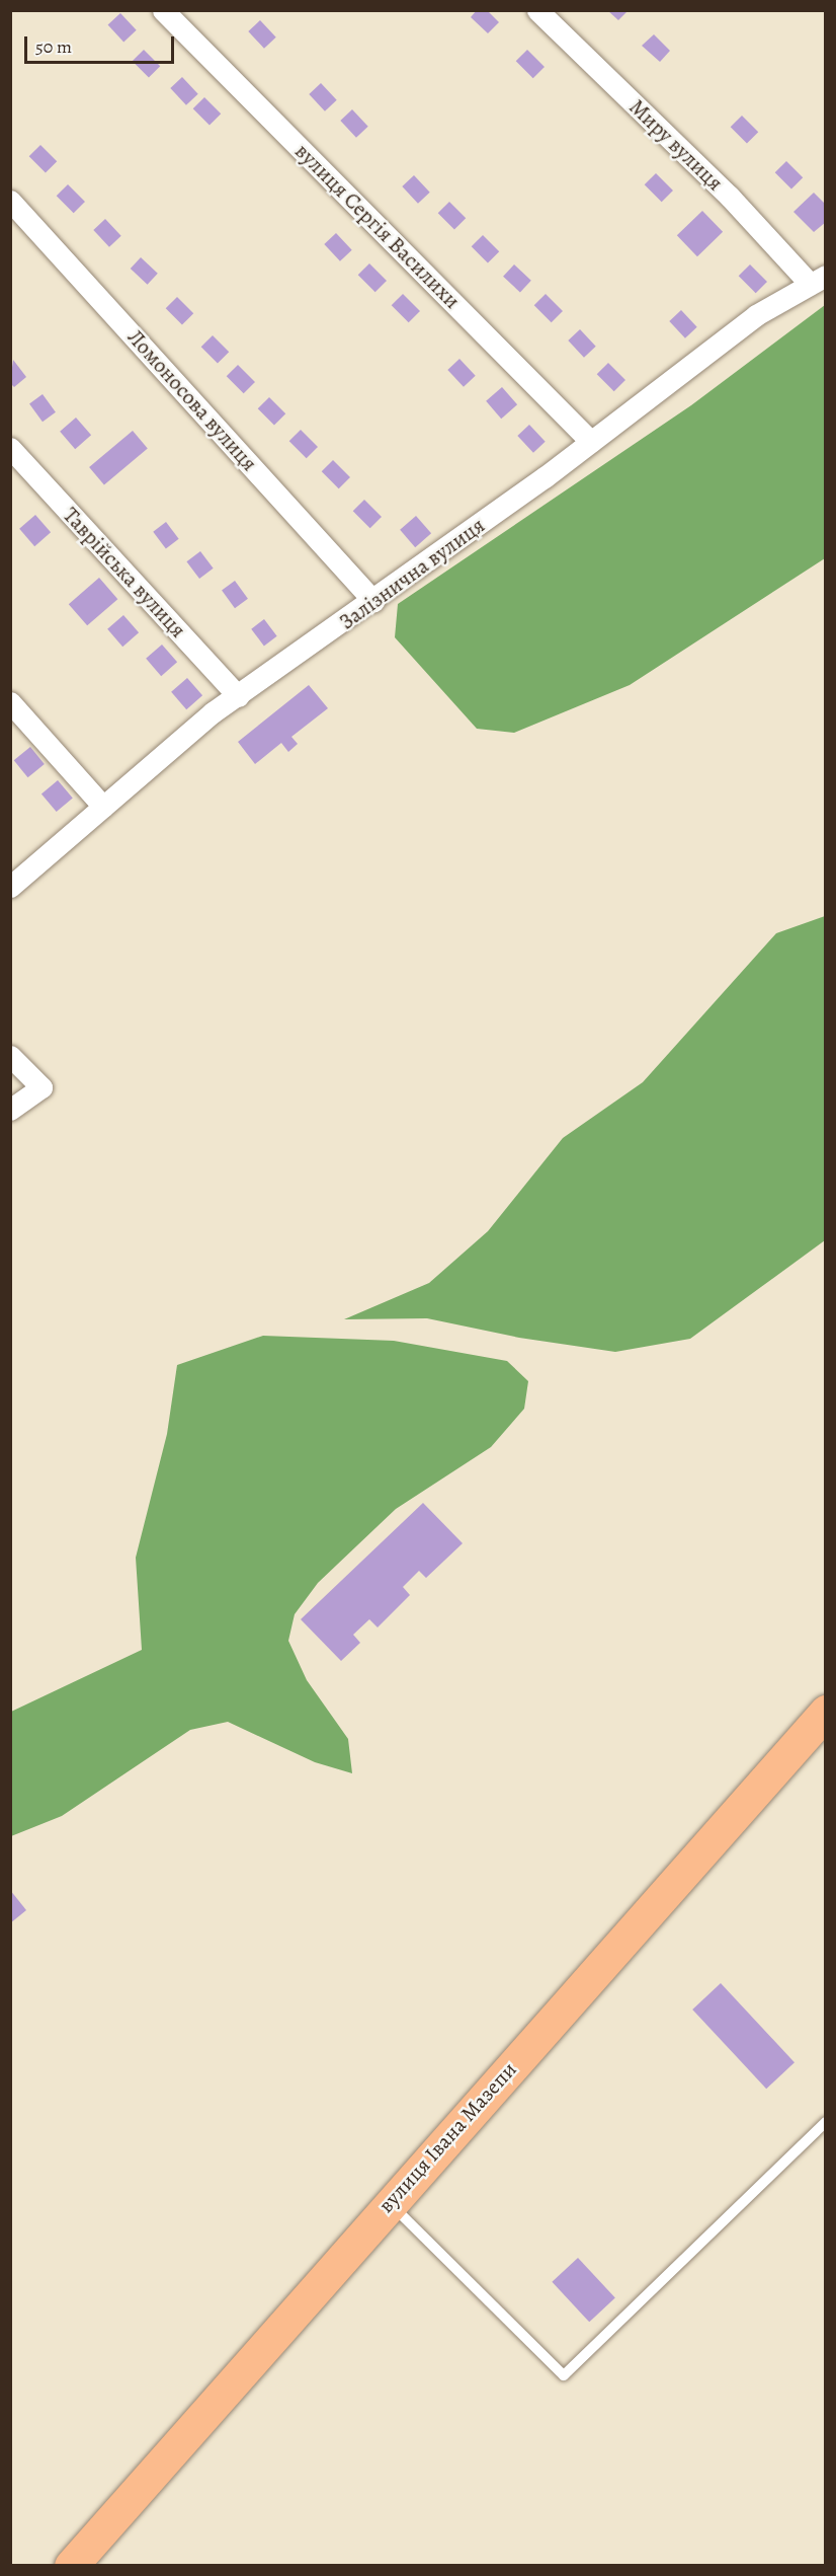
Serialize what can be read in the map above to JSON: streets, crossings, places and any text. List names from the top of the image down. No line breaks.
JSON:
{"streets":{"main road":["вулиця Івана Мазепи"],"street":["Миру вулиця","вулиця Сергія Василихи","Ломоносова вулиця","Таврійська вулиця","Залізнична вулиця"]},"crossings":[["Миру вулиця","Залізнична вулиця"],["вулиця Сергія Василихи","Залізнична вулиця"],["Ломоносова вулиця","Залізнична вулиця"],["Таврійська вулиця","Залізнична вулиця"]],"scale_bar":"50 m"}
